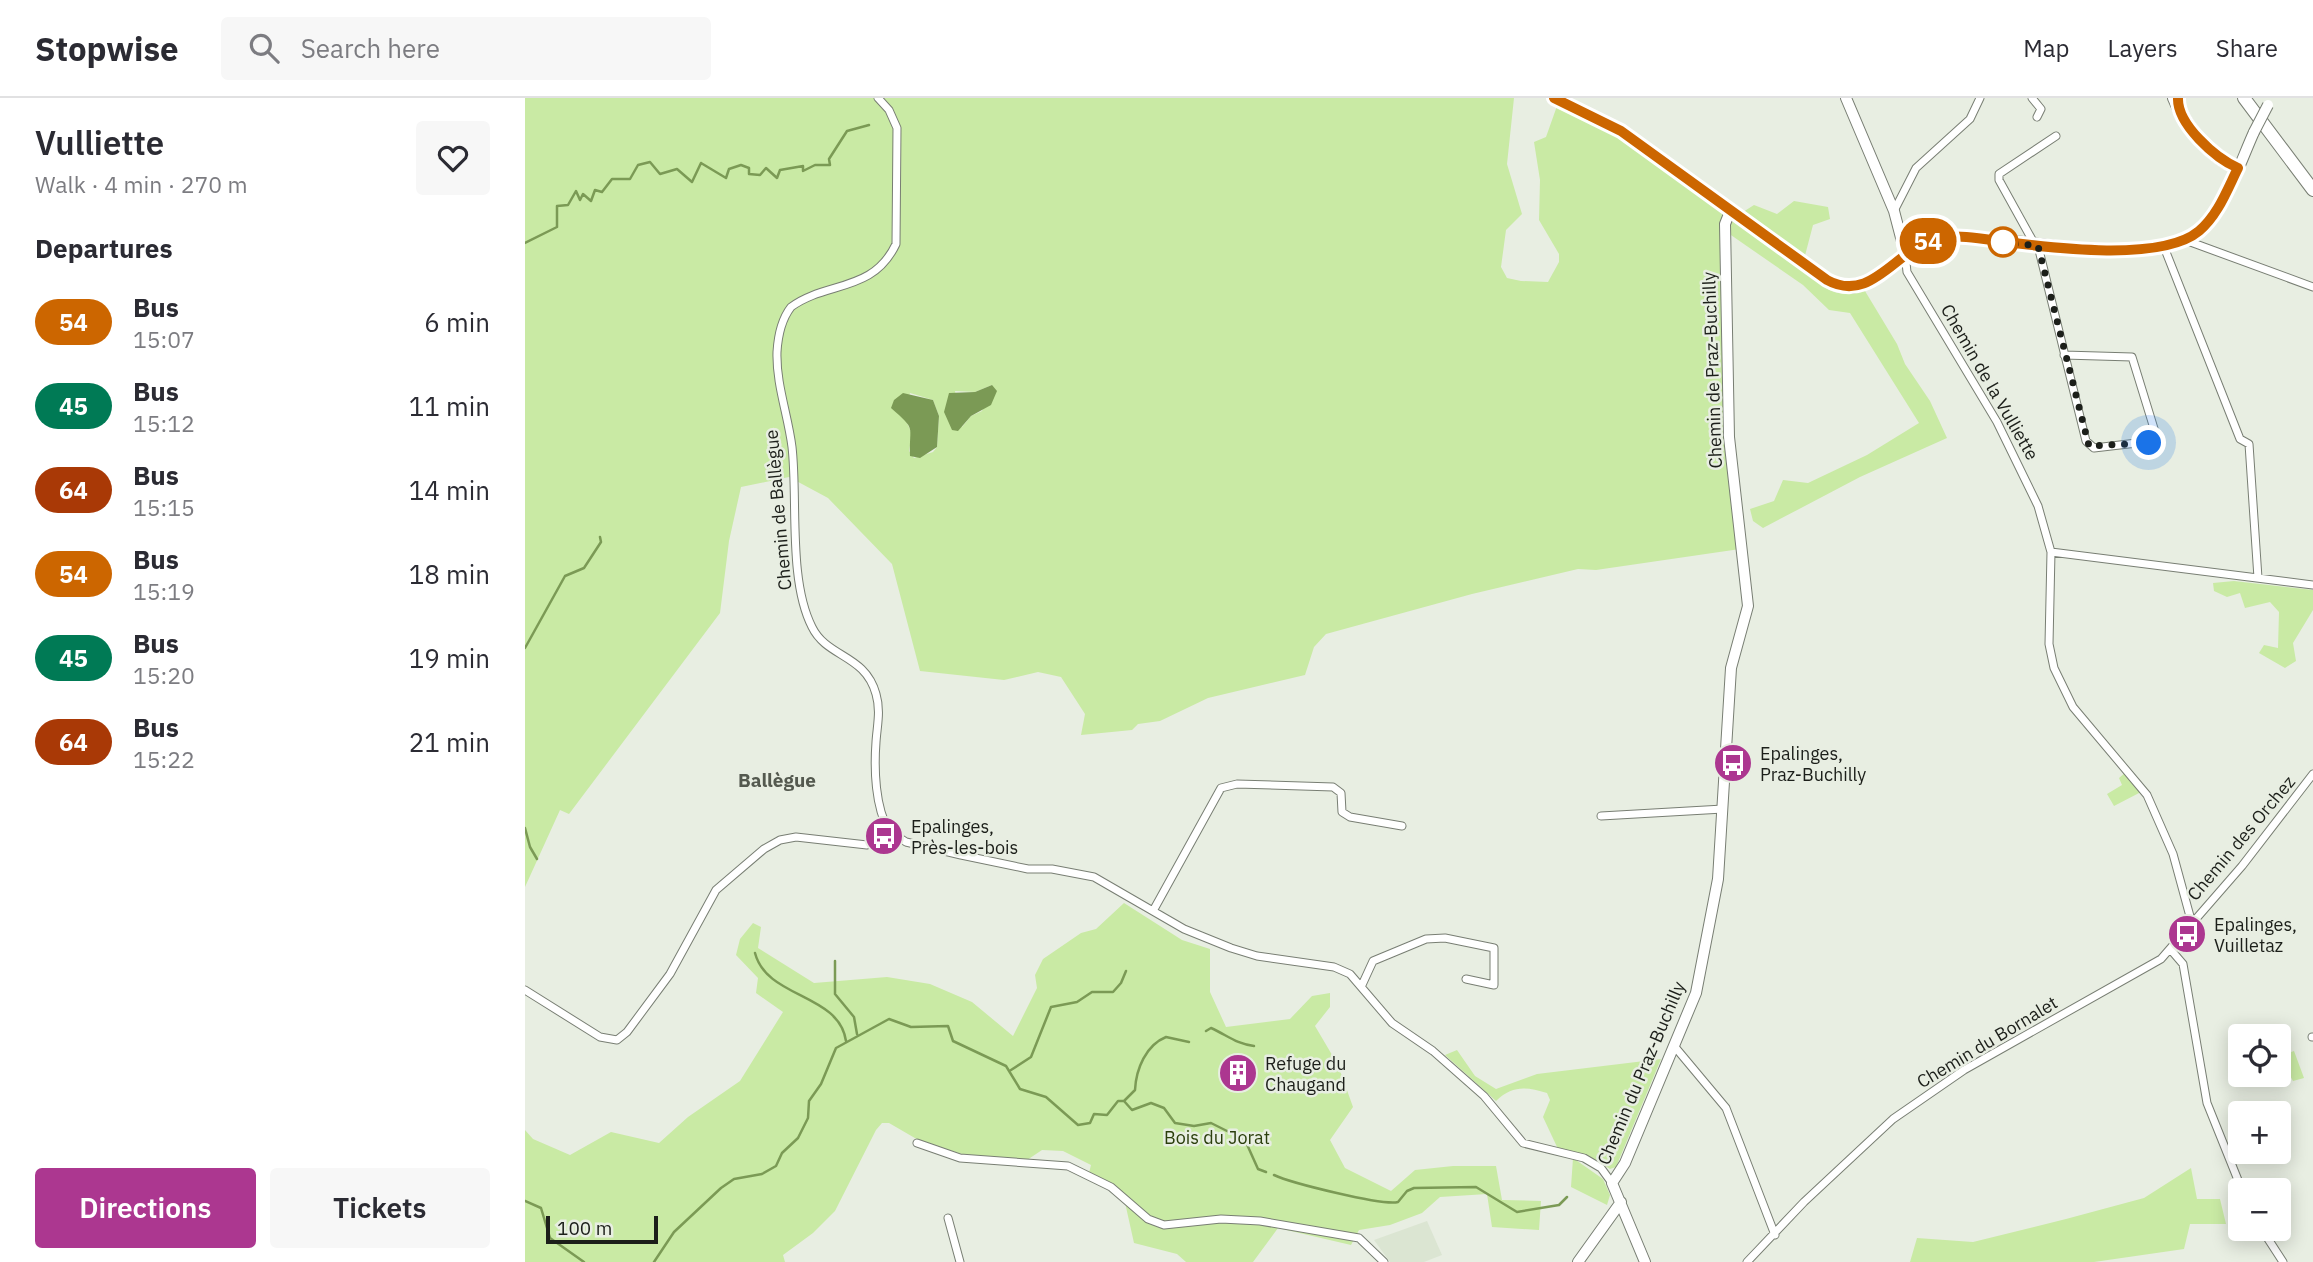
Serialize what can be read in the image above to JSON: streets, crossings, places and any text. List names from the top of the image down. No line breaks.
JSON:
{"streets":{"street":["Chemin de Praz-Buchilly","Chemin de la Vulliette","Chemin de Ballègue","Chemin des Orchez","Chemin du Bornalet","Chemin du Praz-Buchilly"]},"crossings":[["Chemin de Praz-Buchilly","Chemin du Praz-Buchilly"],["Chemin de la Vulliette","Chemin des Orchez"],["Chemin de la Vulliette","Chemin du Bornalet"],["Chemin des Orchez","Chemin du Bornalet"]],"districts":["Ballègue"],"parks":["Bois du Jorat"],"places":{"bus stop":["Epalinges, Praz-Buchilly","Epalinges, Près-les-bois","Epalinges, Vuilletaz"],"building":["Refuge du Chaugand"]},"lines":["bus line 54"],"scale_bar":"100 m","page":{"header":"Stopwise","search":"Search here","nav":["Map","Layers","Share"],"heading":[["Vulliette","Walk · 4 min · 270 m"],"Departures"],"on_map":"54","list":[{"mark":"54","name":"Bus","note":"15:07","value":"6 min"},{"mark":"45","name":"Bus","note":"15:12","value":"11 min"},{"mark":"64","name":"Bus","note":"15:15","value":"14 min"},{"mark":"54","name":"Bus","note":"15:19","value":"18 min"},{"mark":"45","name":"Bus","note":"15:20","value":"19 min"},{"mark":"64","name":"Bus","note":"15:22","value":"21 min"}],"map_buttons":["+","−"],"buttons":["Directions","Tickets"],"scale":"100 m"}}
